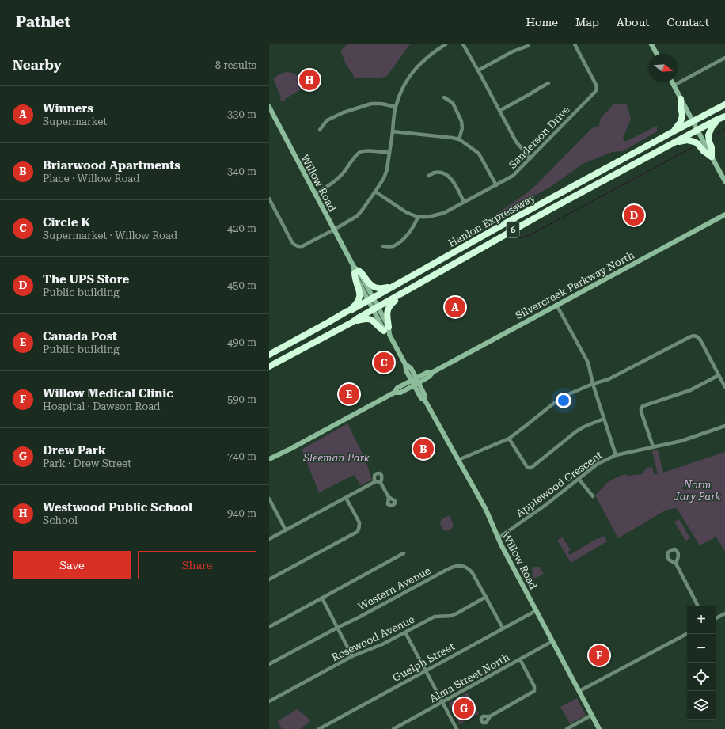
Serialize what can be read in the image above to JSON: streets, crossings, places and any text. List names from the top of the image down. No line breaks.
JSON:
{"streets":{"highway":["Hanlon Expressway","6"],"main road":["Willow Road","Silvercreek Parkway North"],"street":["Sanderson Drive","Applewood Crescent","Western Avenue","Rosewood Avenue","Guelph Street","Alma Street North"]},"crossings":[["Willow Road","Hanlon Expressway"],["Willow Road","Silvercreek Parkway North"],["Willow Road","Applewood Crescent"],["Willow Road","Guelph Street"],["Willow Road","Alma Street North"],["Western Avenue","Rosewood Avenue"],["Western Avenue","Guelph Street"]],"parks":["Sleeman Park","Norm Jary Park"],"north":"right","page":{"header":"Pathlet","nav":["Home","Map","About","Contact"],"heading":["Nearby","8 results"],"pins":["H","D","A","C","E","B","F","G"],"list":[{"mark":"A","name":"Winners","note":"Supermarket","value":"330 m"},{"mark":"B","name":"Briarwood Apartments","note":"Place · Willow Road","value":"340 m"},{"mark":"C","name":"Circle K","note":"Supermarket · Willow Road","value":"420 m"},{"mark":"D","name":"The UPS Store","note":"Public building","value":"450 m"},{"mark":"E","name":"Canada Post","note":"Public building","value":"490 m"},{"mark":"F","name":"Willow Medical Clinic","note":"Hospital · Dawson Road","value":"590 m"},{"mark":"G","name":"Drew Park","note":"Park · Drew Street","value":"740 m"},{"mark":"H","name":"Westwood Public School","note":"School","value":"940 m"}],"buttons":["Save","Share"],"map_buttons":["+","−"]}}
